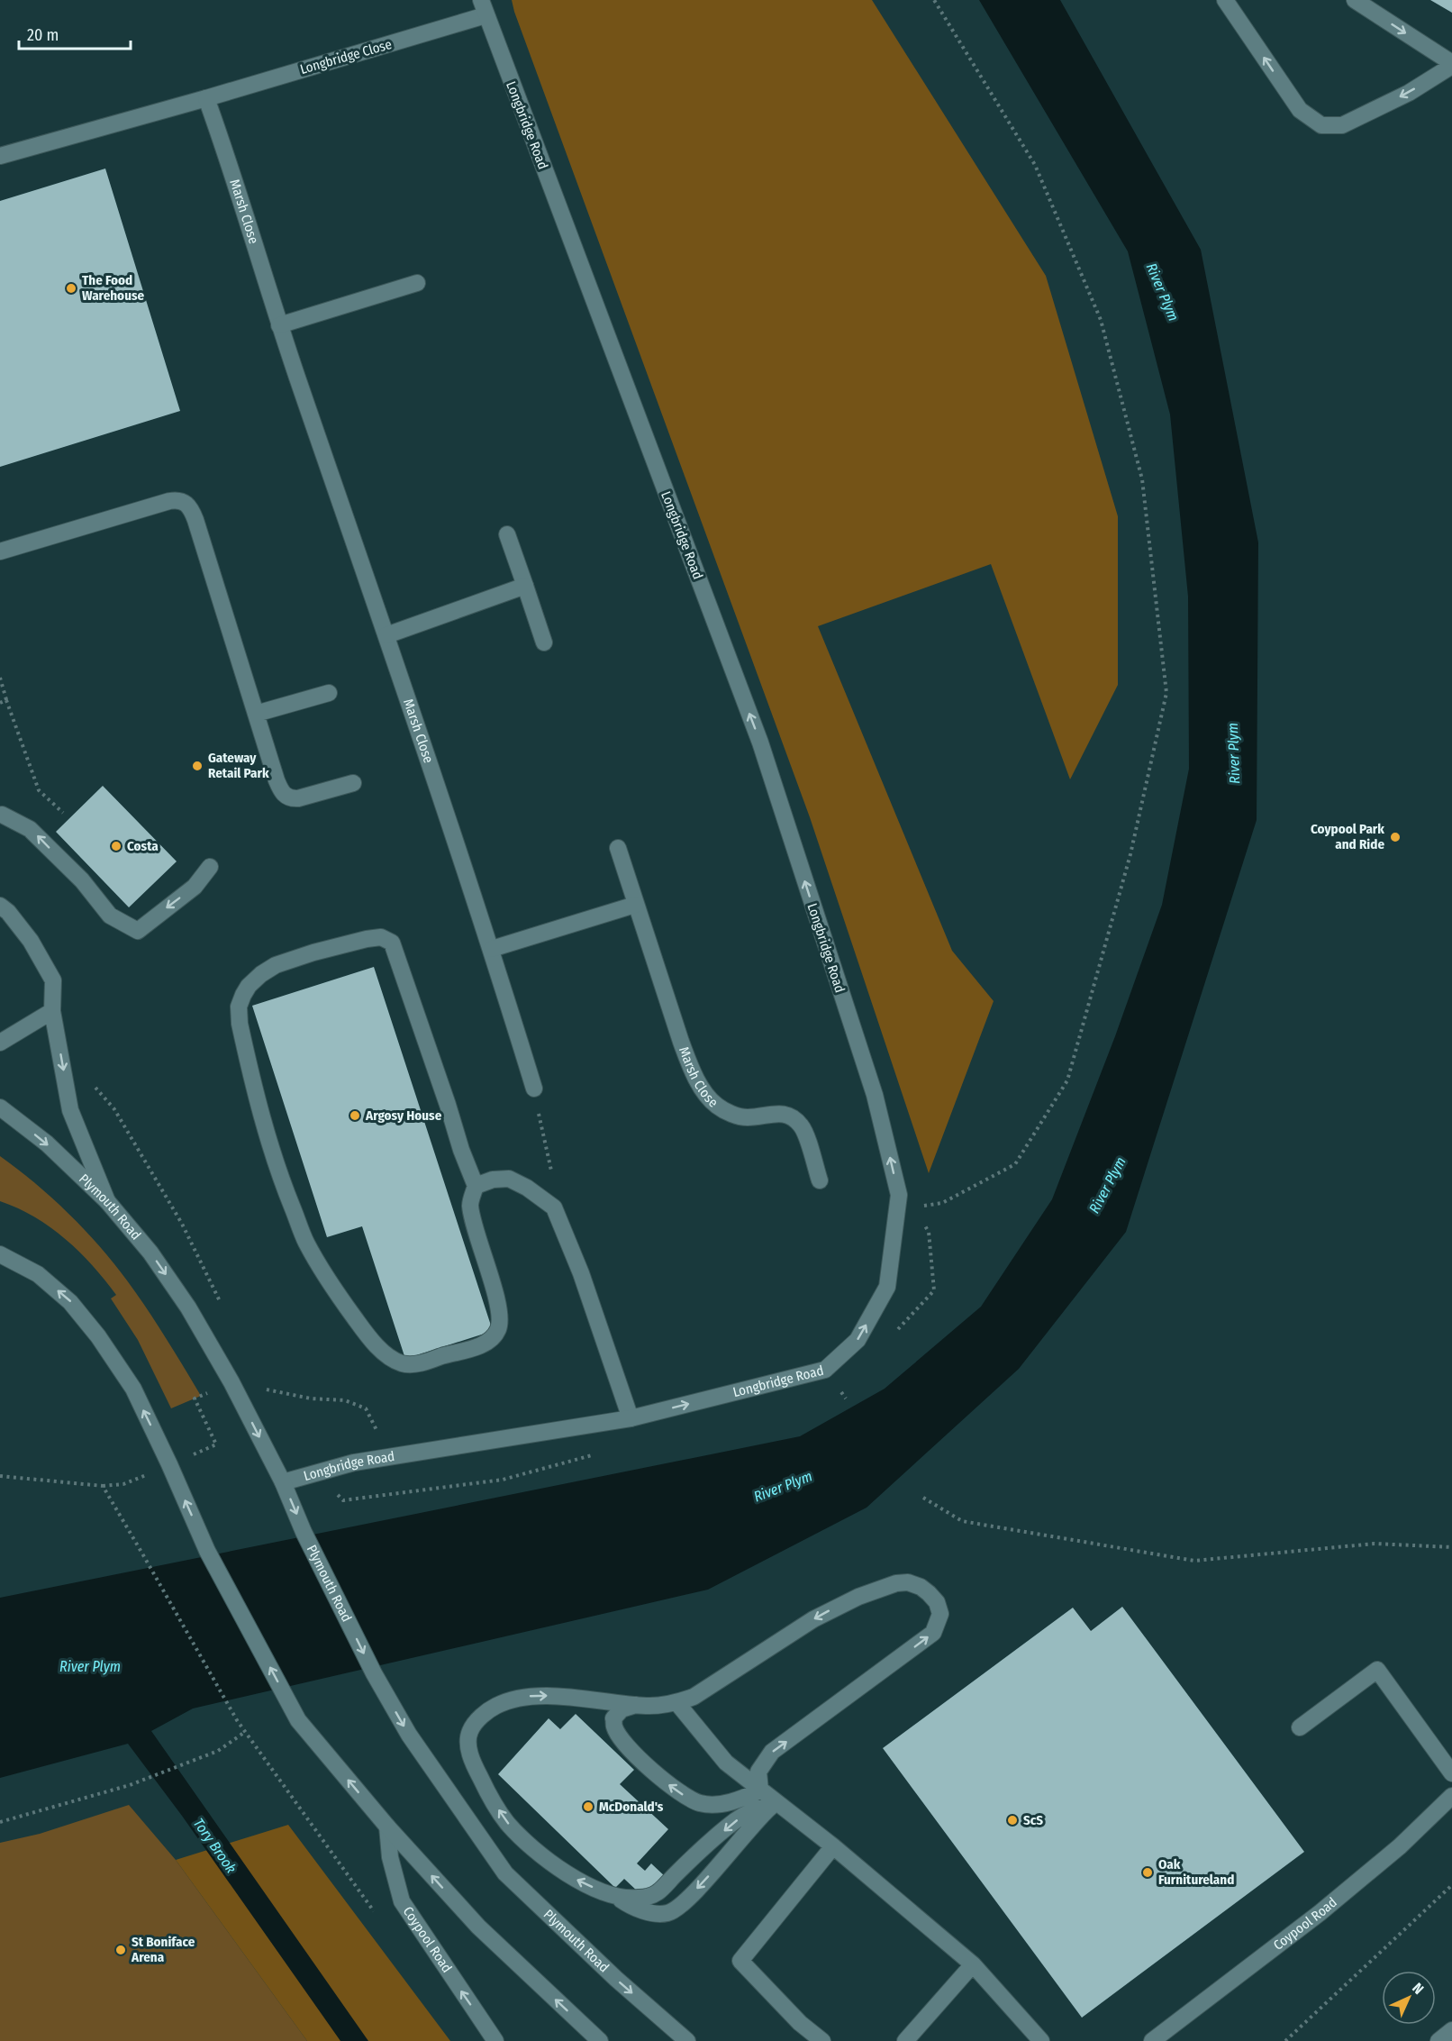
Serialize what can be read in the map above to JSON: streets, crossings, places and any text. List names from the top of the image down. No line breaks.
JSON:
{"streets":{"street":["Longbridge Close","Longbridge Road","Marsh Close","Plymouth Road","Coypool Road"]},"crossings":[["Longbridge Close","Longbridge Road"],["Longbridge Close","Marsh Close"],["Longbridge Road","Plymouth Road"]],"one_way":["Longbridge Road"],"water":["River Plym","Tory Brook"],"places":["The Food Warehouse","Gateway Retail Park","Coypool Park and Ride","Costa","Argosy House","McDonald's","ScS","Oak Furnitureland","St Boniface Arena"],"scale_bar":"20 m","north":"top right"}
